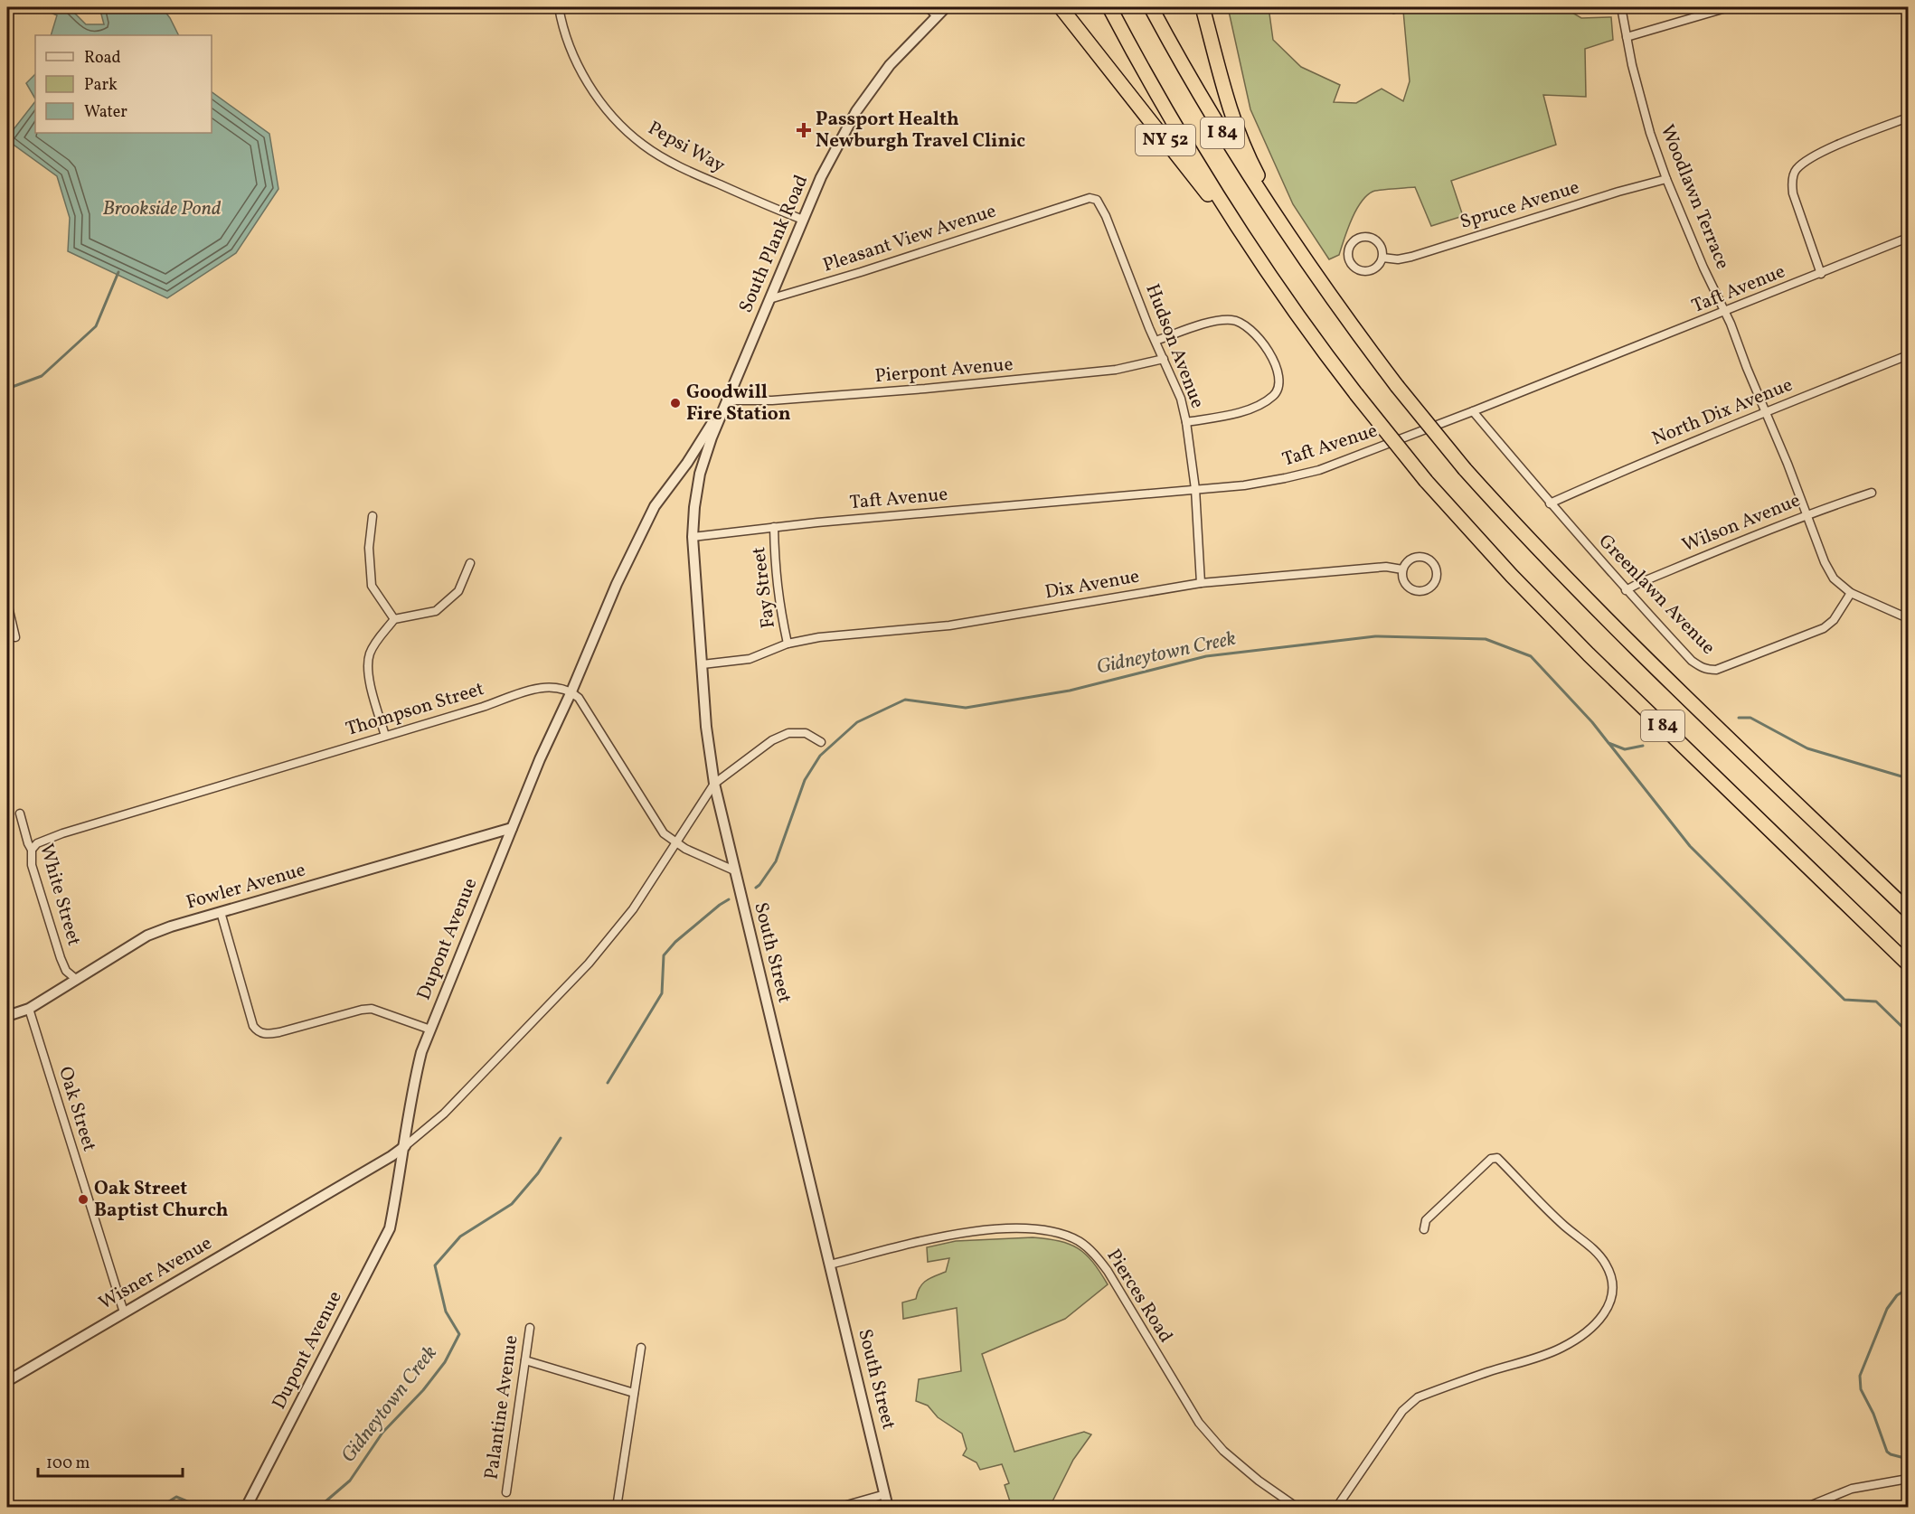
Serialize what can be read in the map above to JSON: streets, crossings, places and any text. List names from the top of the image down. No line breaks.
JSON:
{"streets":{"highway":["I 84","NY 52"],"street":["Pepsi Way","Woodlawn Terrace","Spruce Avenue","Pleasant View Avenue","South Plank Road","Taft Avenue","Hudson Avenue","Pierpont Avenue","North Dix Avenue","Wilson Avenue","Dix Avenue","Fay Street","Greenlawn Avenue","Thompson Street","Fowler Avenue","White Street","Dupont Avenue","South Street","Oak Street","Wisner Avenue","Pierces Road","Palantine Avenue"]},"crossings":[["I 84","NY 52"],["Pepsi Way","South Plank Road"],["Woodlawn Terrace","Spruce Avenue"],["Woodlawn Terrace","Taft Avenue"],["Woodlawn Terrace","North Dix Avenue"],["Woodlawn Terrace","Wilson Avenue"],["Woodlawn Terrace","Greenlawn Avenue"],["Pleasant View Avenue","South Plank Road"],["Pleasant View Avenue","Hudson Avenue"],["South Plank Road","Pierpont Avenue"],["South Plank Road","Dupont Avenue"],["South Plank Road","South Street"],["Taft Avenue","Hudson Avenue"],["Taft Avenue","Fay Street"],["Taft Avenue","Greenlawn Avenue"],["Taft Avenue","South Street"],["Hudson Avenue","Pierpont Avenue"],["Hudson Avenue","Dix Avenue"],["Pierpont Avenue","Dupont Avenue"],["Pierpont Avenue","South Street"],["North Dix Avenue","Greenlawn Avenue"],["Wilson Avenue","Greenlawn Avenue"],["Dix Avenue","Fay Street"],["Dix Avenue","South Street"],["Thompson Street","White Street"],["Thompson Street","Dupont Avenue"],["Fowler Avenue","White Street"],["Fowler Avenue","Dupont Avenue"],["Fowler Avenue","Oak Street"],["Dupont Avenue","South Street"],["Dupont Avenue","Wisner Avenue"],["South Street","Pierces Road"],["Oak Street","Wisner Avenue"]],"water":["Brookside Pond","Gidneytown Creek"],"places":{"health":["Passport Health Newburgh Travel Clinic"],"other":["Goodwill Fire Station","Oak Street Baptist Church"]},"legend":["Road","Park","Water"],"scale_bar":"100 m"}
